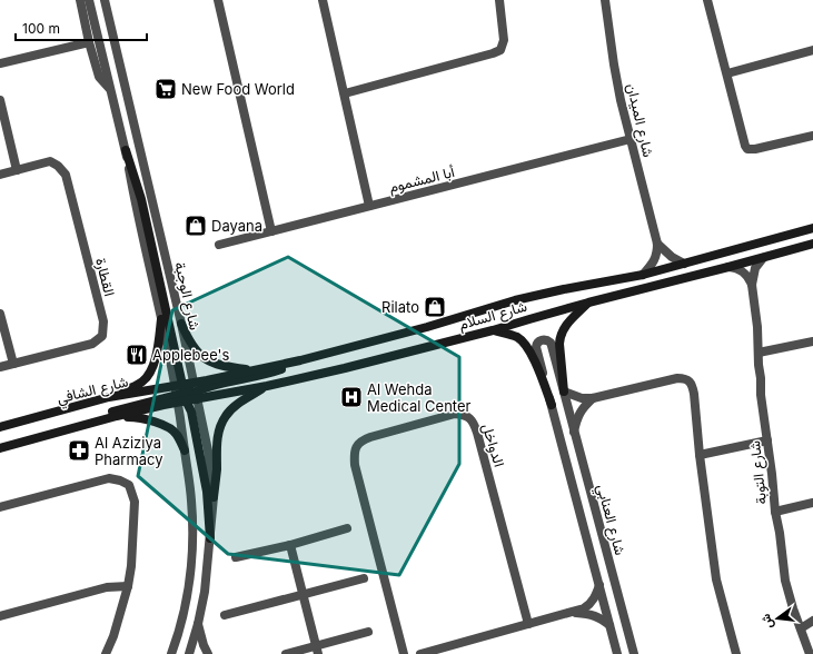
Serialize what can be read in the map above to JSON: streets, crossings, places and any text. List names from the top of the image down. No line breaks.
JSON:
{"streets":{"main road":["شارع السلام","شارع الشافي"],"street":["شارع الميدان","أبا المشموم","القطارة","شارع الوجبة","الدواخل","شارع التوبة","شارع العنابي"]},"crossings":[["شارع الميدان","أبا المشموم"],["شارع الوجبة","شارع السلام"],["شارع الوجبة","شارع الشافي"],["شارع السلام","شارع الشافي"],["شارع السلام","شارع التوبة"]],"places":{"supermarket":["New Food World"],"shop":["Dayana","Rilato"],"restaurant":["Applebee's"],"hospital":["Al Wehda Medical Center"],"pharmacy":["Al Aziziya Pharmacy"]},"scale_bar":"100 m","north":"left"}
